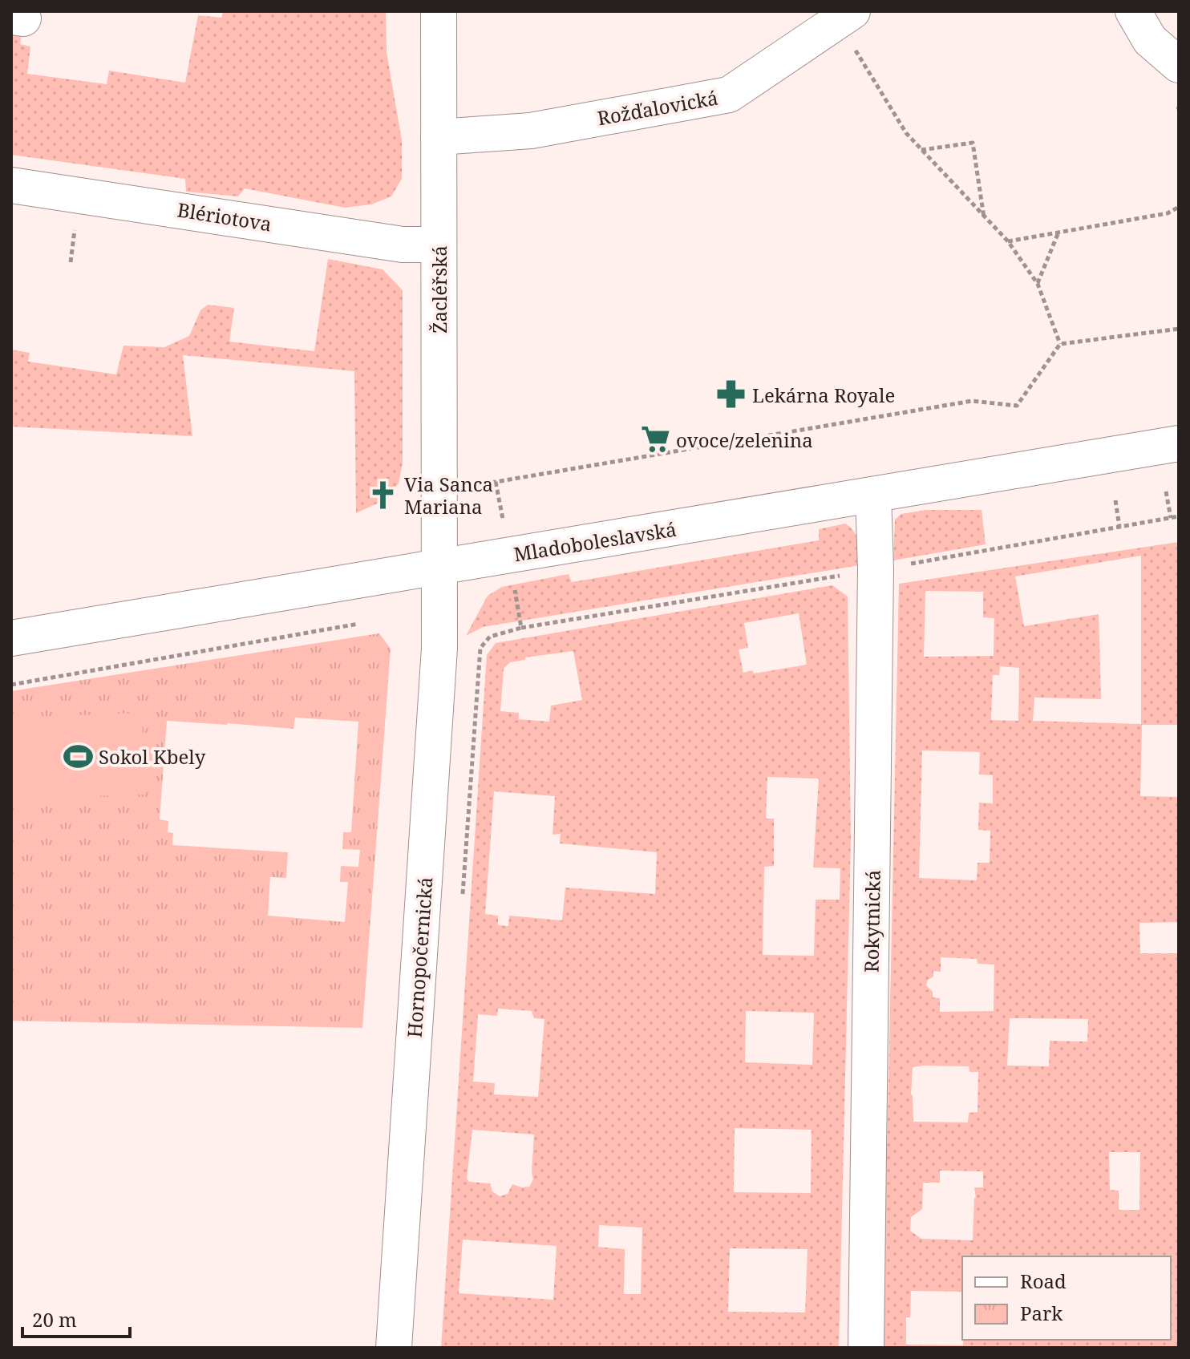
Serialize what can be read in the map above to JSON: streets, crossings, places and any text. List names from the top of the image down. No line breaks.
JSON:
{"streets":{"street":["Rožďalovická","Blériotova","Žacléřská","Mladoboleslavská","Rokytnická","Hornopočernická"]},"crossings":[["Rožďalovická","Žacléřská"],["Blériotova","Žacléřská"],["Žacléřská","Mladoboleslavská"],["Žacléřská","Hornopočernická"],["Mladoboleslavská","Rokytnická"],["Mladoboleslavská","Hornopočernická"]],"places":{"pharmacy":["Lekárna Royale"],"supermarket":["ovoce/zelenina"],"church":["Via Sanca Mariana"],"sports":["Sokol Kbely"]},"legend":["Road","Park"],"scale_bar":"20 m"}
